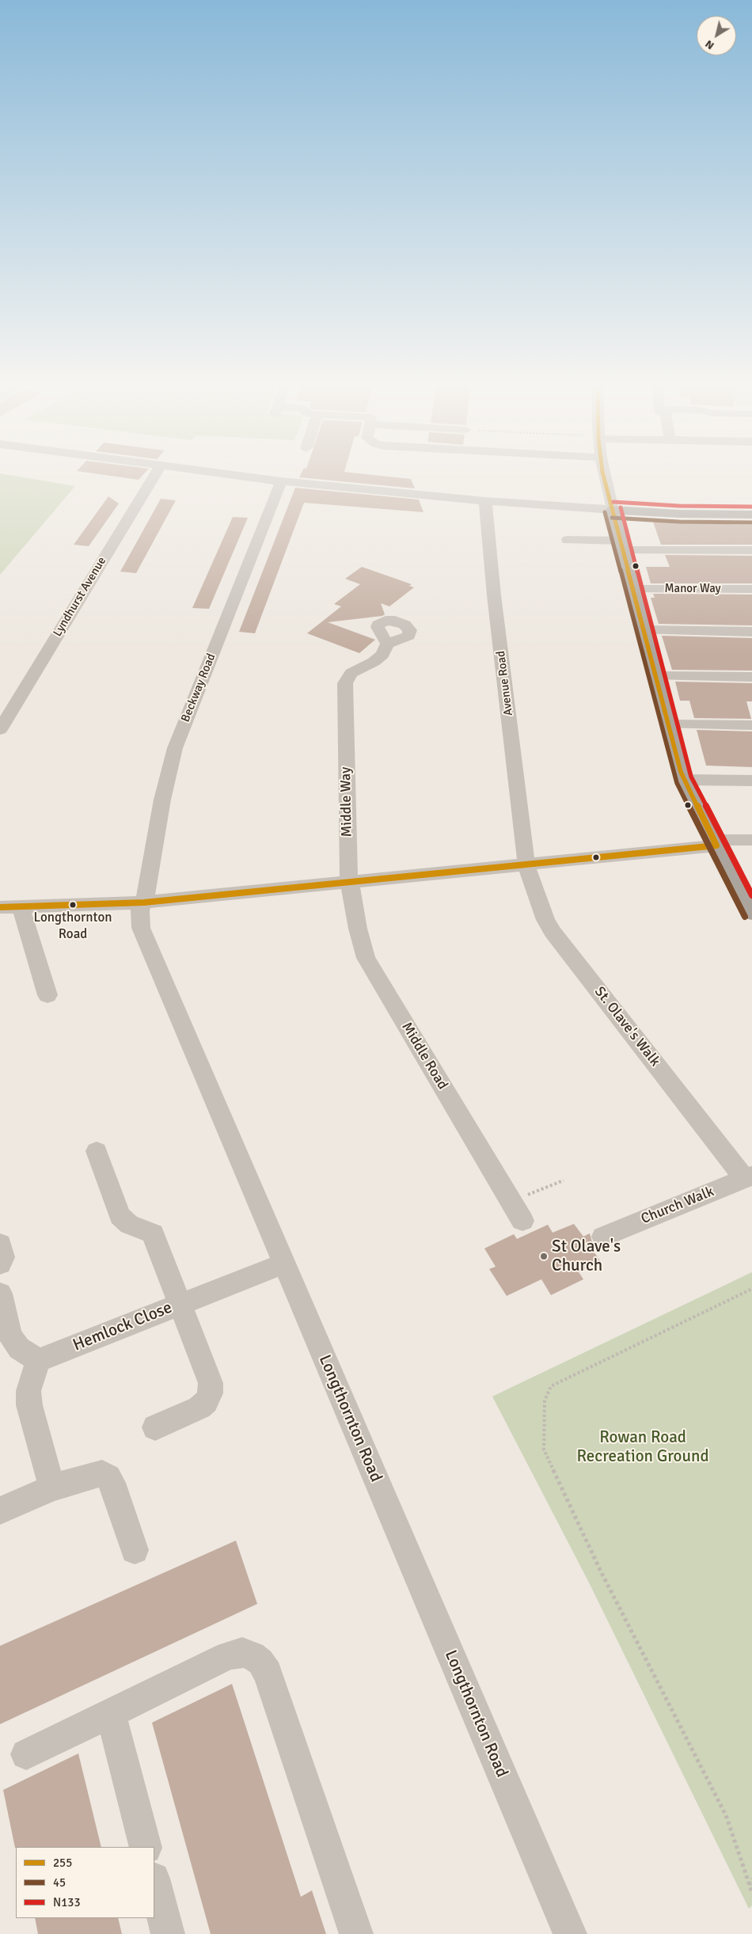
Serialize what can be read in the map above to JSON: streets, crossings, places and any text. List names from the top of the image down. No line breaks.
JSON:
{"streets":{"street":["Manor Way","Lyndhurst Avenue","Avenue Road","Beckway Road","Middle Way","St. Olave's Walk","Middle Road","Church Walk","Hemlock Close","Longthornton Road"]},"crossings":[["Avenue Road","St. Olave's Walk"],["Beckway Road","Longthornton Road"],["Middle Way","Middle Road"],["St. Olave's Walk","Church Walk"],["Hemlock Close","Longthornton Road"]],"parks":["Rowan Road Recreation Ground"],"places":["Longthornton Road","St Olave's Church"],"lines":["transit line 255","transit line N133","transit line 45"],"legend":["255","45","N133"],"north":"bottom left"}
